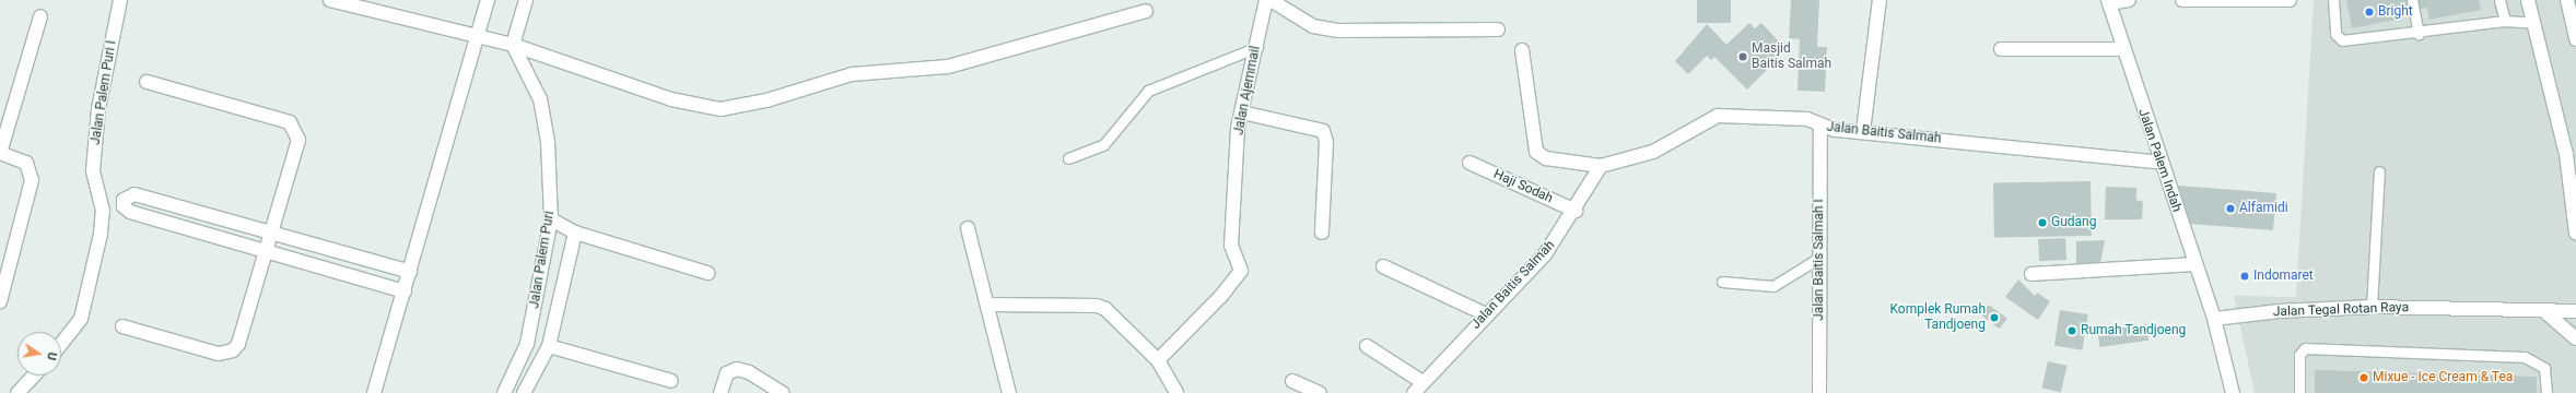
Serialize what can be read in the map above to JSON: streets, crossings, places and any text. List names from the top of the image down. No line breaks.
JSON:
{"streets":{"street":["Jalan Ajemmail","Jalan Palem Puri I","Jalan Baitis Salmah","Jalan Palem Indah","Haji Sodah","Jalan Palem Puri","Jalan Baitis Salmah I","Jalan Tegal Rotan Raya"]},"crossings":[["Jalan Baitis Salmah","Jalan Palem Indah"],["Jalan Baitis Salmah","Haji Sodah"],["Jalan Baitis Salmah","Jalan Baitis Salmah I"],["Jalan Palem Indah","Jalan Tegal Rotan Raya"]],"places":["Bright","Masjid Baitis Salmah","Alfamidi","Gudang","Indomaret","Komplek Rumah Tandjoeng","Rumah Tandjoeng","Mixue - Ice Cream & Tea"],"north":"right"}
